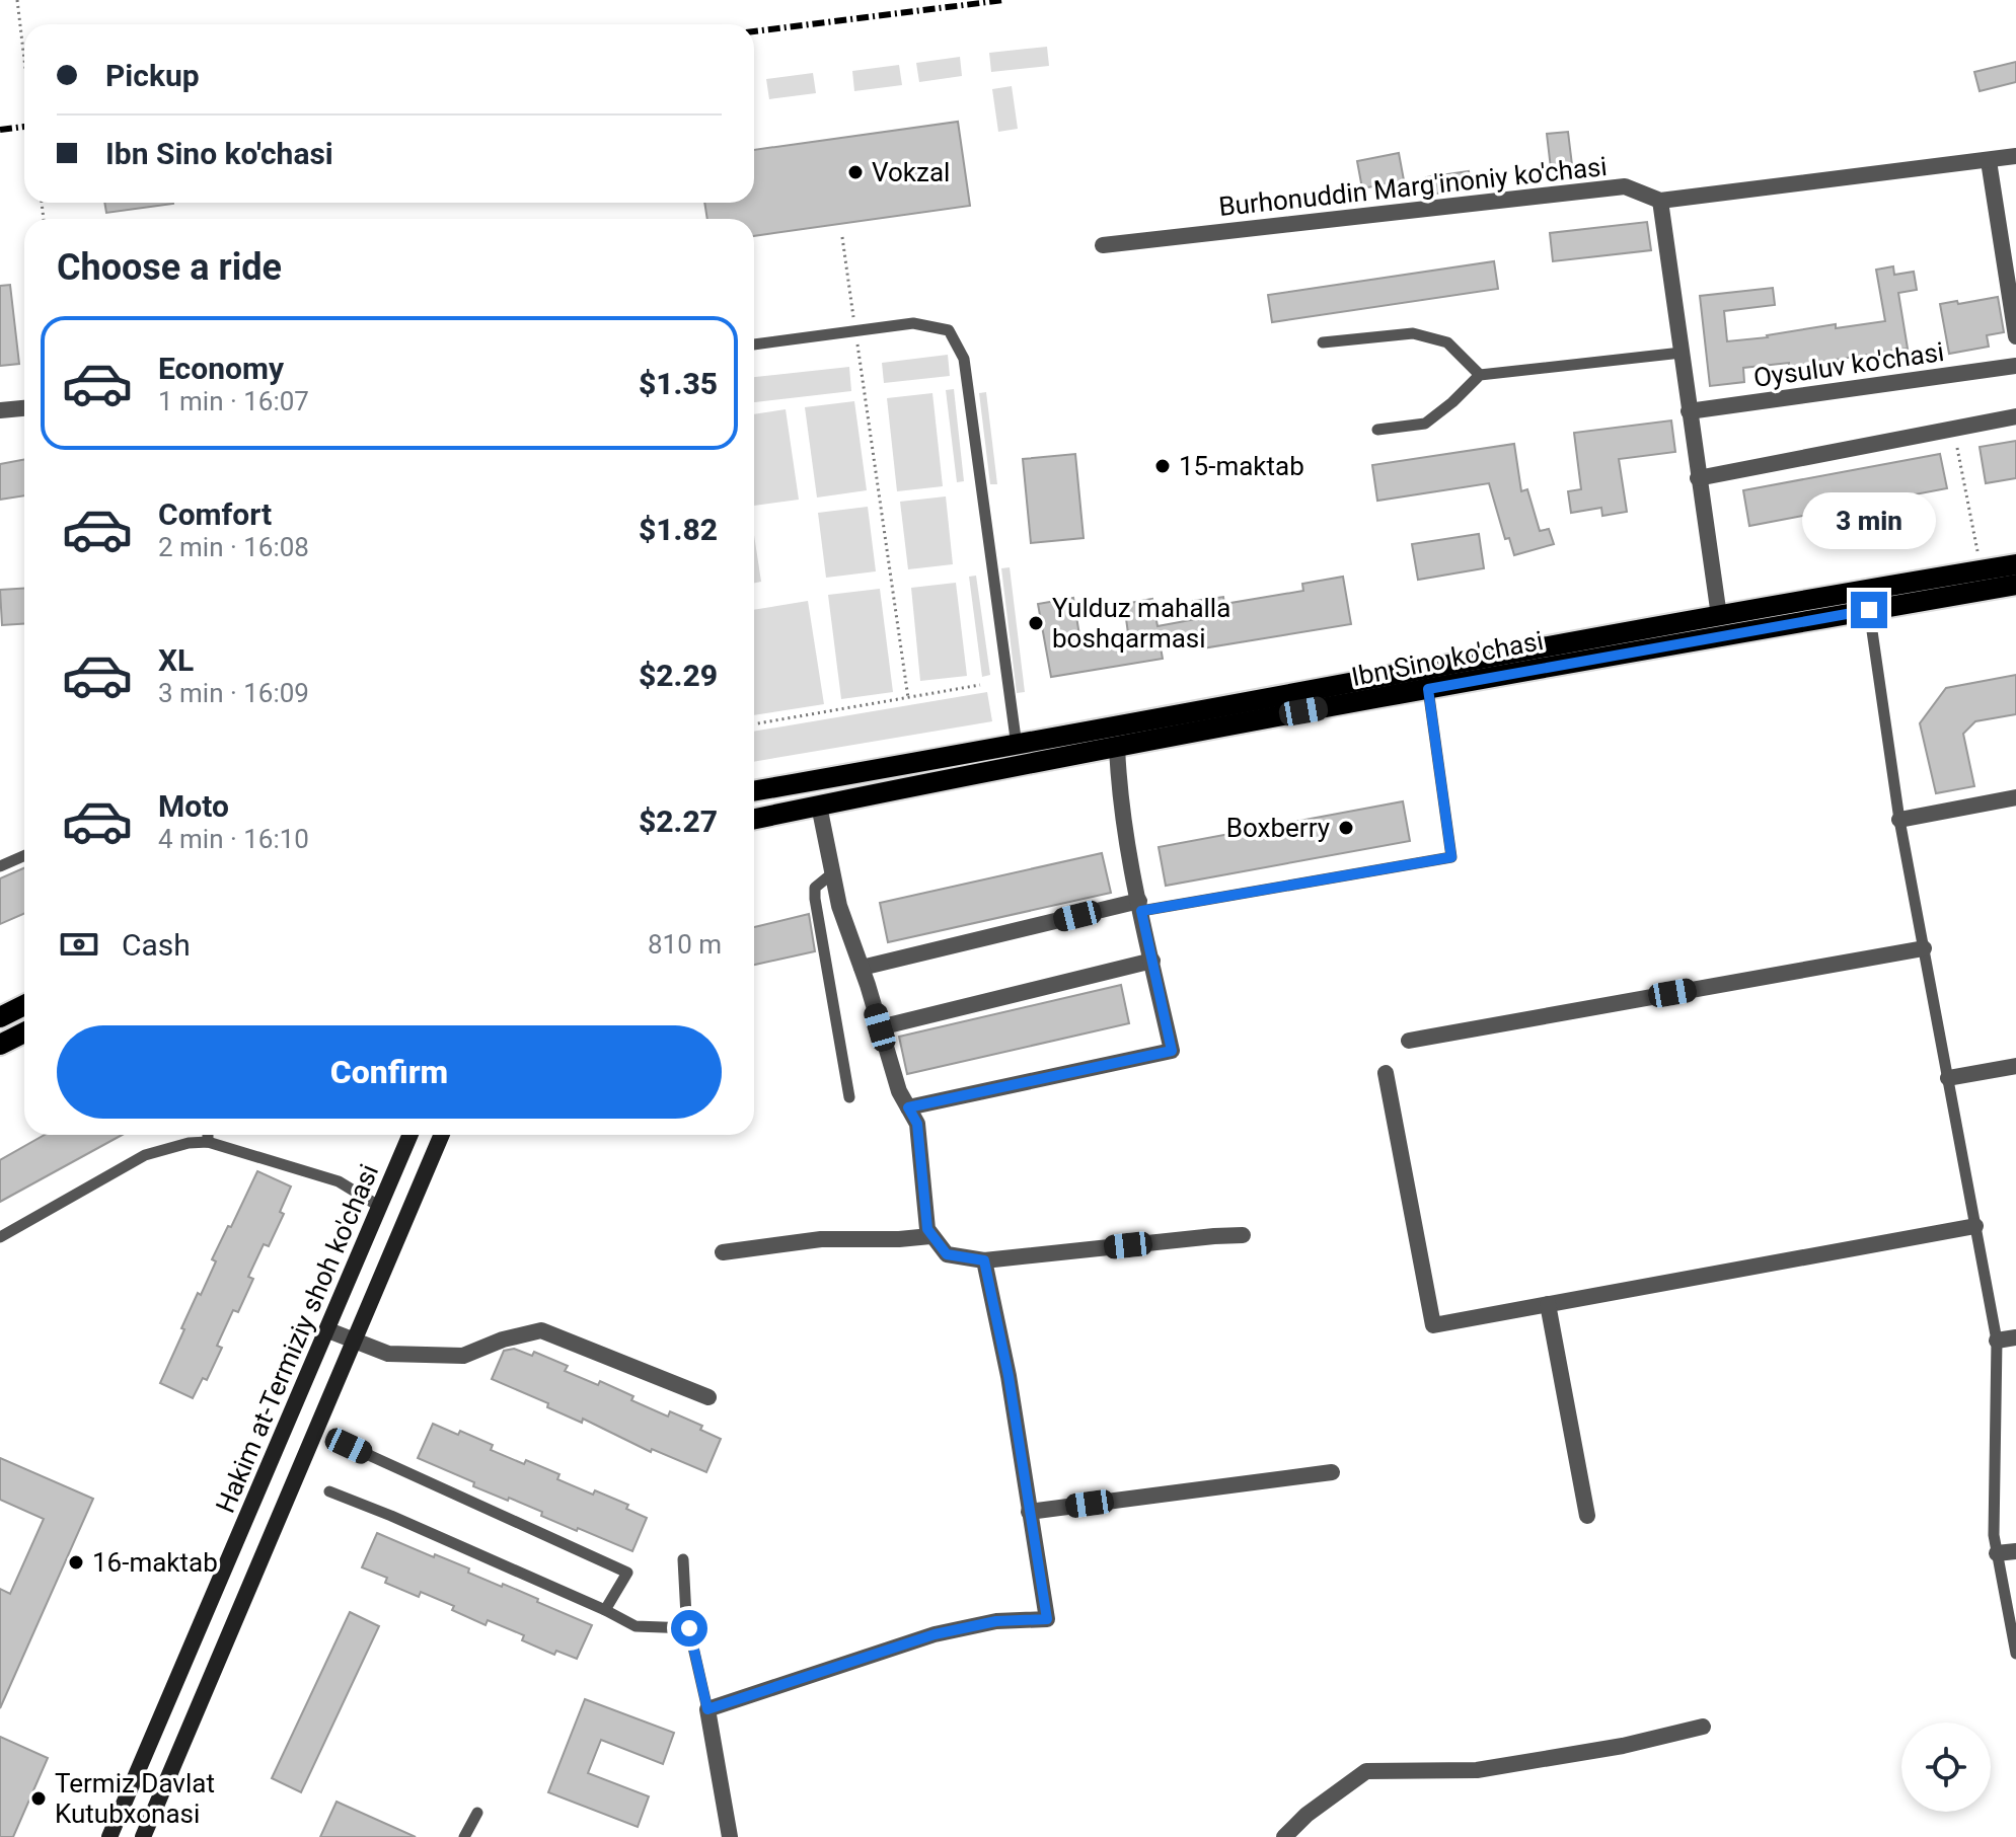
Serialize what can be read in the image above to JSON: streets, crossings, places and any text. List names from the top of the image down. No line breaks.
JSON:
{"streets":{"main road":["Ibn Sino ko'chasi","Hakim at-Termiziy shoh ko'chasi"],"street":["Burhonuddin Marg'inoniy ko'chasi","Oysuluv ko'chasi"]},"places":["Vokzal","15-maktab","Yulduz mahalla boshqarmasi","Boxberry","16-maktab","Termiz Davlat Kutubxonasi"],"page":{"banner":["Pickup","Ibn Sino ko'chasi"],"heading":"Choose a ride","list":[{"name":"Economy","note":"1 min · 16:07","value":"$1.35"},{"name":"Comfort","note":"2 min · 16:08","value":"$1.82"},{"name":"XL","note":"3 min · 16:09","value":"$2.29"},{"name":"Moto","note":"4 min · 16:10","value":"$2.27"}],"bubble":"3 min","pay":["Cash","810 m"],"buttons":"Confirm"}}
